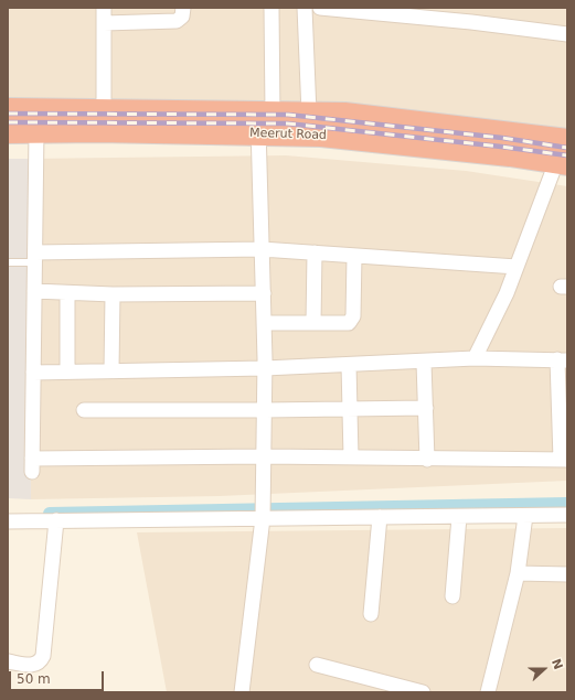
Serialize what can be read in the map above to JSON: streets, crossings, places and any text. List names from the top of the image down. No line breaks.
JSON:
{"streets":{"highway":["Meerut Road"]},"scale_bar":"50 m","north":"right"}
